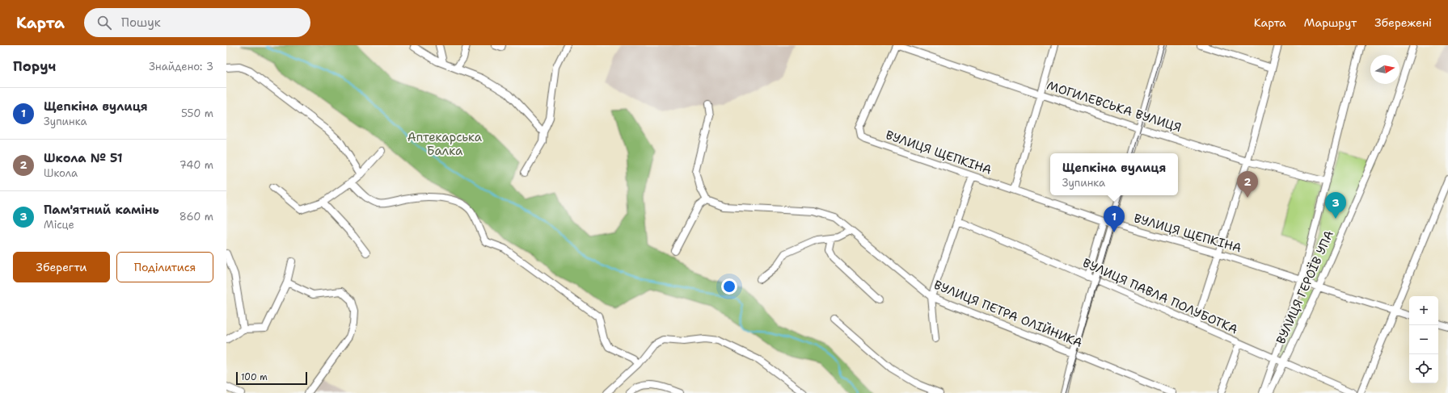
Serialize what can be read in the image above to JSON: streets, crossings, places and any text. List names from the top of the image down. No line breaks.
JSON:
{"streets":{"street":["МОГИЛЕВСЬКА ВУЛИЦЯ","ВУЛИЦЯ ЩЕПКІНА","ВУЛИЦЯ ГЕРОЇВ УПА","ВУЛИЦЯ ПАВЛА ПОЛУБОТКА","ВУЛИЦЯ ПЕТРА ОЛІЙНИКА"]},"crossings":[["МОГИЛЕВСЬКА ВУЛИЦЯ","ВУЛИЦЯ ЩЕПКІНА"],["МОГИЛЕВСЬКА ВУЛИЦЯ","ВУЛИЦЯ ГЕРОЇВ УПА"],["ВУЛИЦЯ ЩЕПКІНА","ВУЛИЦЯ ГЕРОЇВ УПА"],["ВУЛИЦЯ ГЕРОЇВ УПА","ВУЛИЦЯ ПАВЛА ПОЛУБОТКА"]],"parks":["Аптекарська Балка"],"scale_bar":"100 m","north":"right","page":{"header":"Карта","search":"Пошук","nav":["Карта","Маршрут","Збережені"],"heading":["Поруч","Знайдено: 3"],"list":[{"mark":"1","name":"Щепкіна вулиця","note":"Зупинка","value":"550 m"},{"mark":"2","name":"Школа № 51","note":"Школа","value":"740 m"},{"mark":"3","name":"Пам'ятний камінь","note":"Місце","value":"860 m"}],"popup":["Щепкіна вулиця","Зупинка"],"pins":["2","3","1"],"buttons":["Зберегти","Поділитися"],"map_buttons":["+","−"],"scale":"100 m"}}
